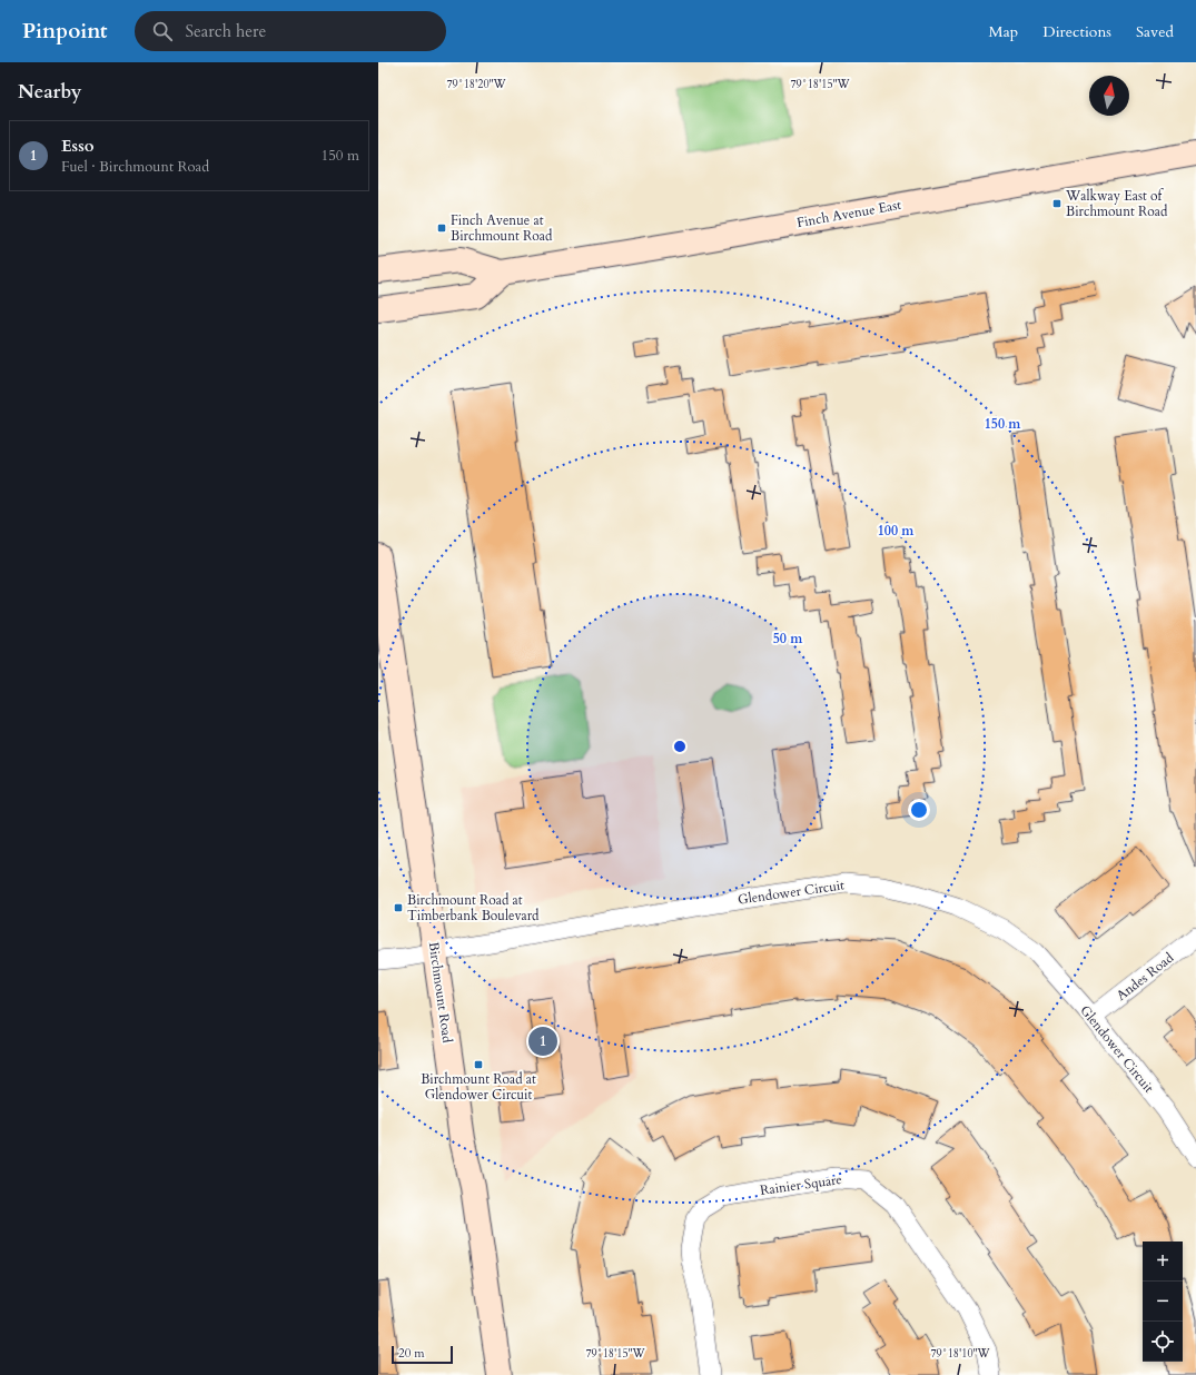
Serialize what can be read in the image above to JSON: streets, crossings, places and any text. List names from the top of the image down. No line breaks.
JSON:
{"streets":{"main road":["Finch Avenue East","Birchmount Road"],"street":["Glendower Circuit","Andes Road","Rainier Square"]},"crossings":[["Glendower Circuit","Andes Road"],["Glendower Circuit","Birchmount Road"]],"places":{"transit":["Walkway East of Birchmount Road","Finch Avenue at Birchmount Road","Birchmount Road at Timberbank Boulevard","Birchmount Road at Glendower Circuit"]},"scale_bar":"20 m","north":"top","page":{"header":"Pinpoint","search":"Search here","nav":["Map","Directions","Saved"],"heading":"Nearby","list":[{"mark":"1","name":"Esso","note":"Fuel · Birchmount Road","value":"150 m"}],"pins":"1","map_buttons":["+","−"],"scale":"20 m"},"coordinates":["79°18'20\"W","79°18'15\"W","79°18'10\"W"],"rings":["150 m","100 m","50 m"]}
